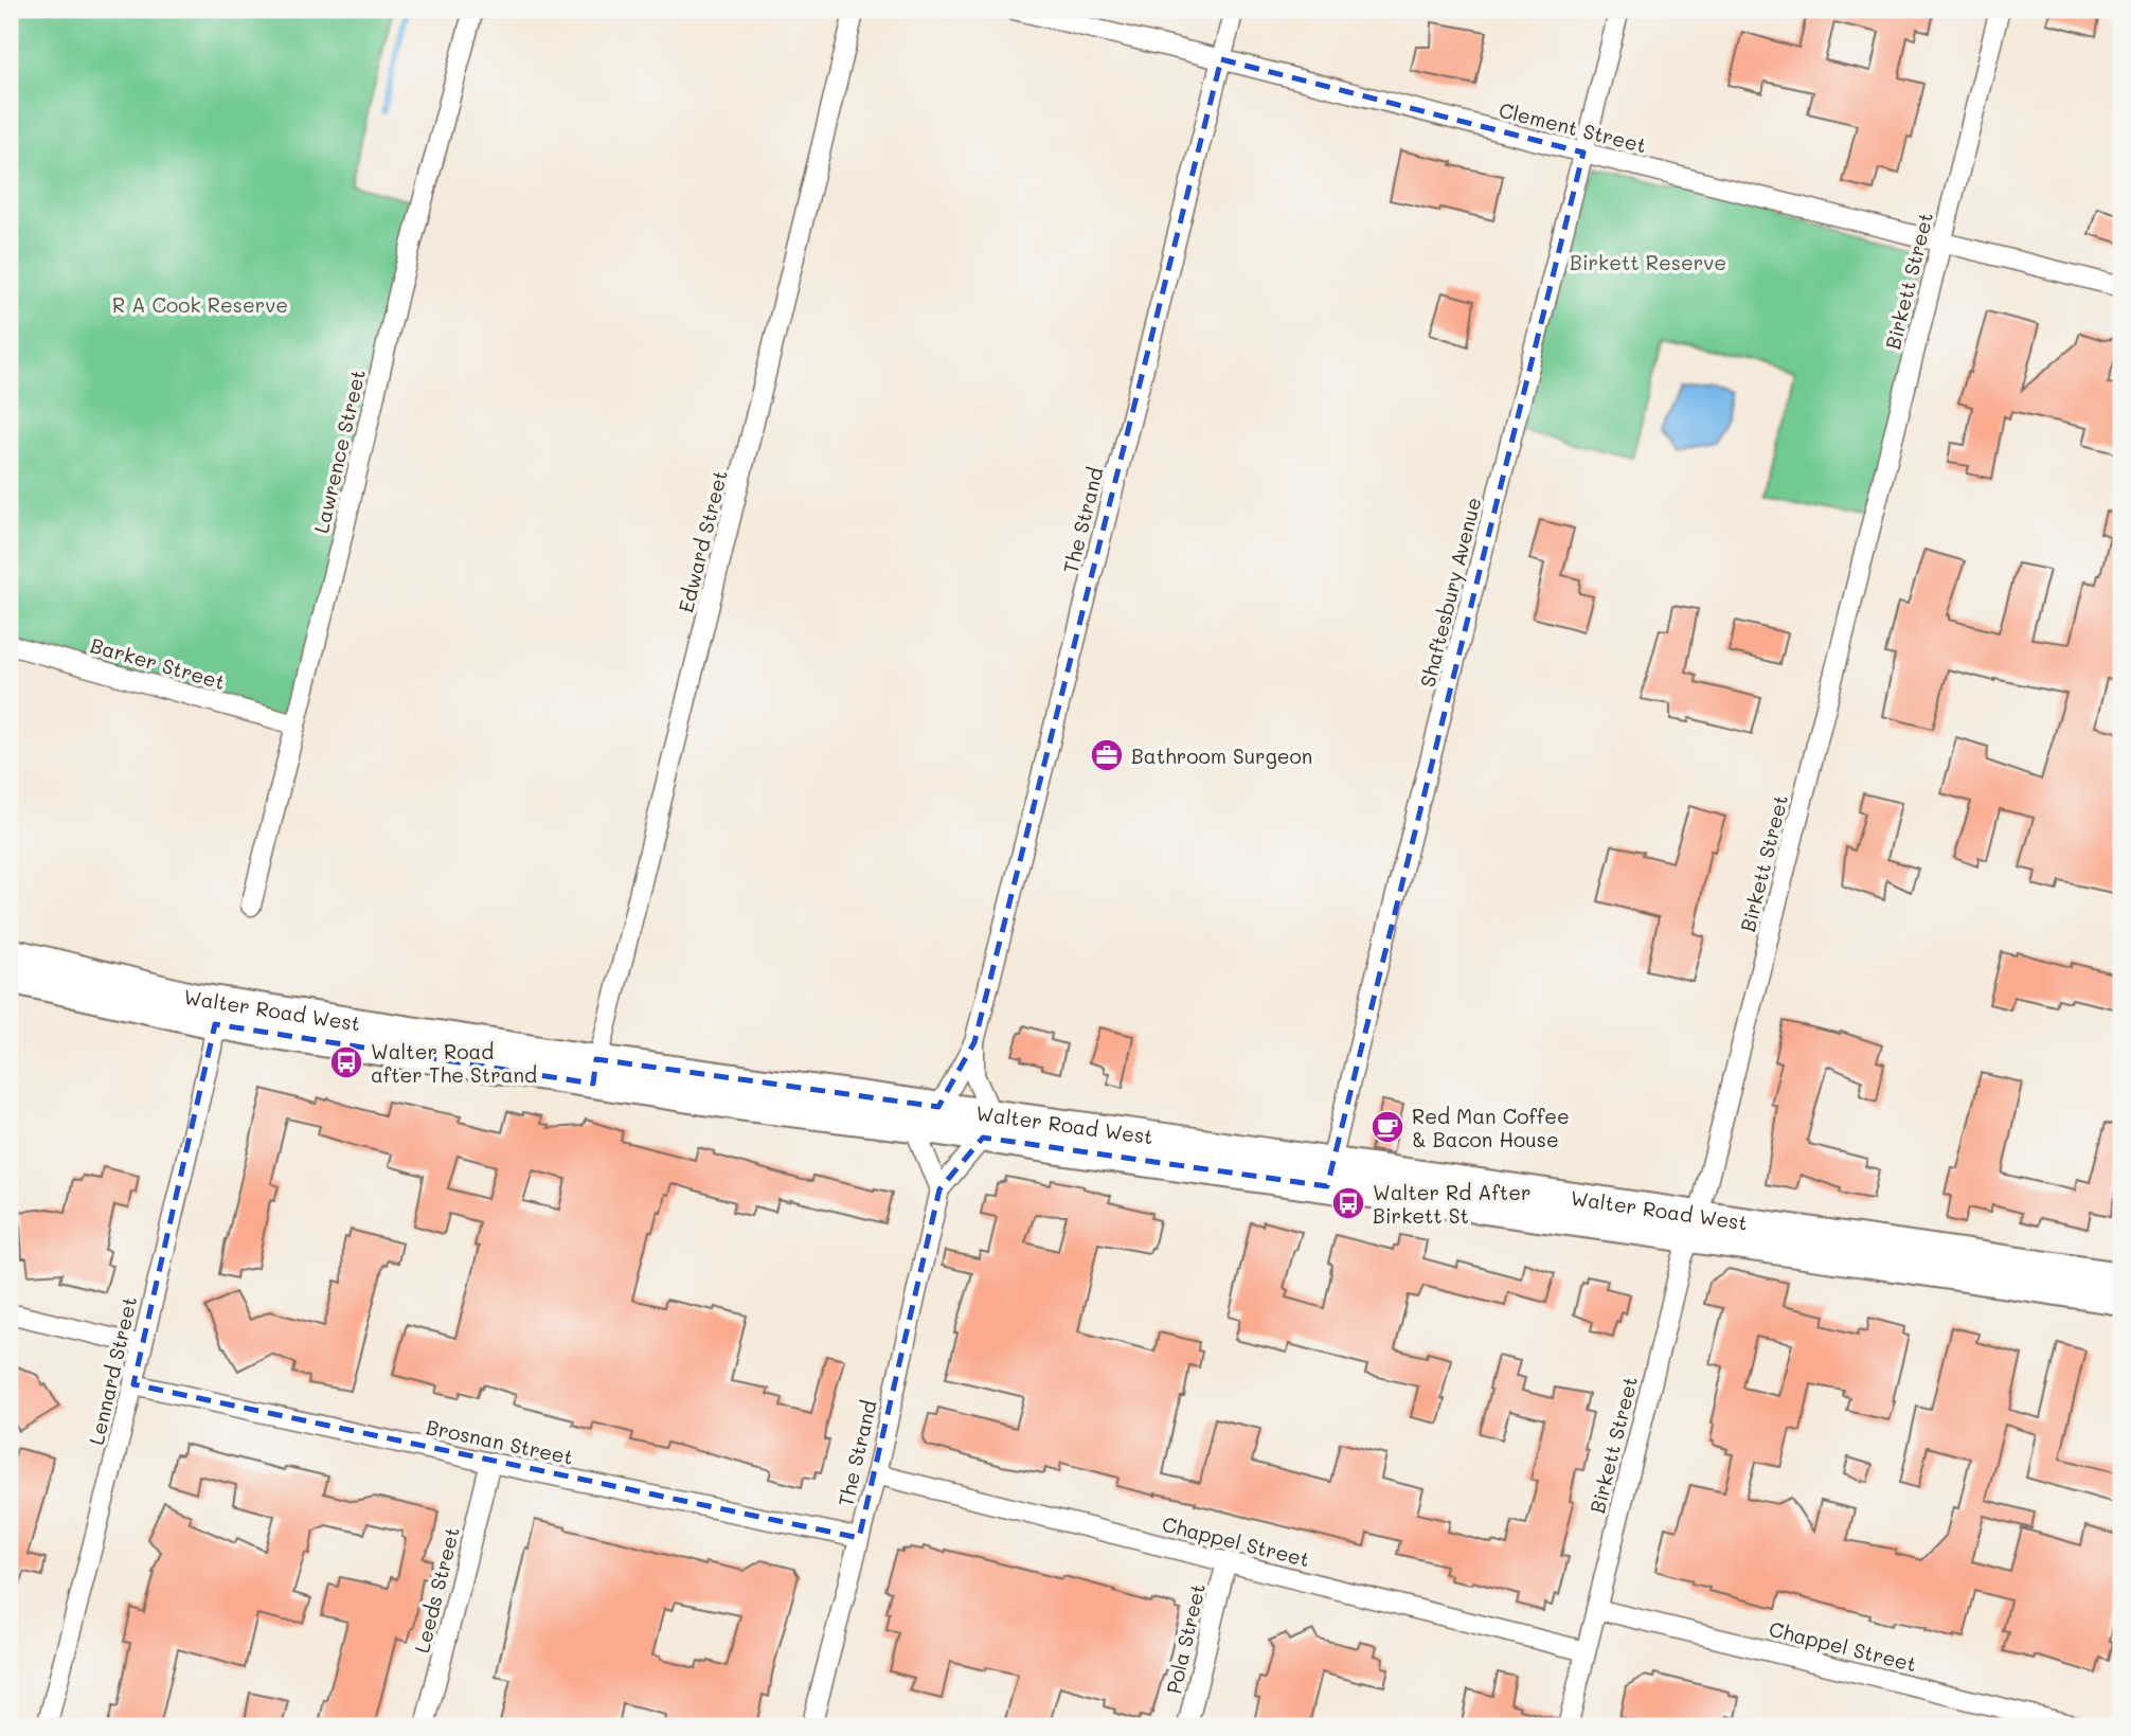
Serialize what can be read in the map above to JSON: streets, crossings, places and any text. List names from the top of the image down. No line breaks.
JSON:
{"streets":{"main road":["Walter Road West"],"street":["Clement Street","Birkett Street","Lawrence Street","The Strand","Edward Street","Shaftesbury Avenue","Barker Street","Lennard Street","Brosnan Street","Chappel Street","Leeds Street","Pola Street"]},"crossings":[["Clement Street","Birkett Street"],["Clement Street","The Strand"],["Clement Street","Shaftesbury Avenue"],["Birkett Street","Walter Road West"],["Birkett Street","Chappel Street"],["Lawrence Street","Barker Street"],["The Strand","Walter Road West"],["The Strand","Brosnan Street"],["The Strand","Chappel Street"],["Edward Street","Walter Road West"],["Shaftesbury Avenue","Walter Road West"],["Walter Road West","Lennard Street"],["Lennard Street","Brosnan Street"],["Brosnan Street","Leeds Street"],["Chappel Street","Pola Street"]],"parks":["Birkett Reserve","R A Cook Reserve"],"places":{"office":["Bathroom Surgeon"],"bus stop":["Walter Road after The Strand","Walter Rd After Birkett St"],"cafe":["Red Man Coffee & Bacon House"]}}
